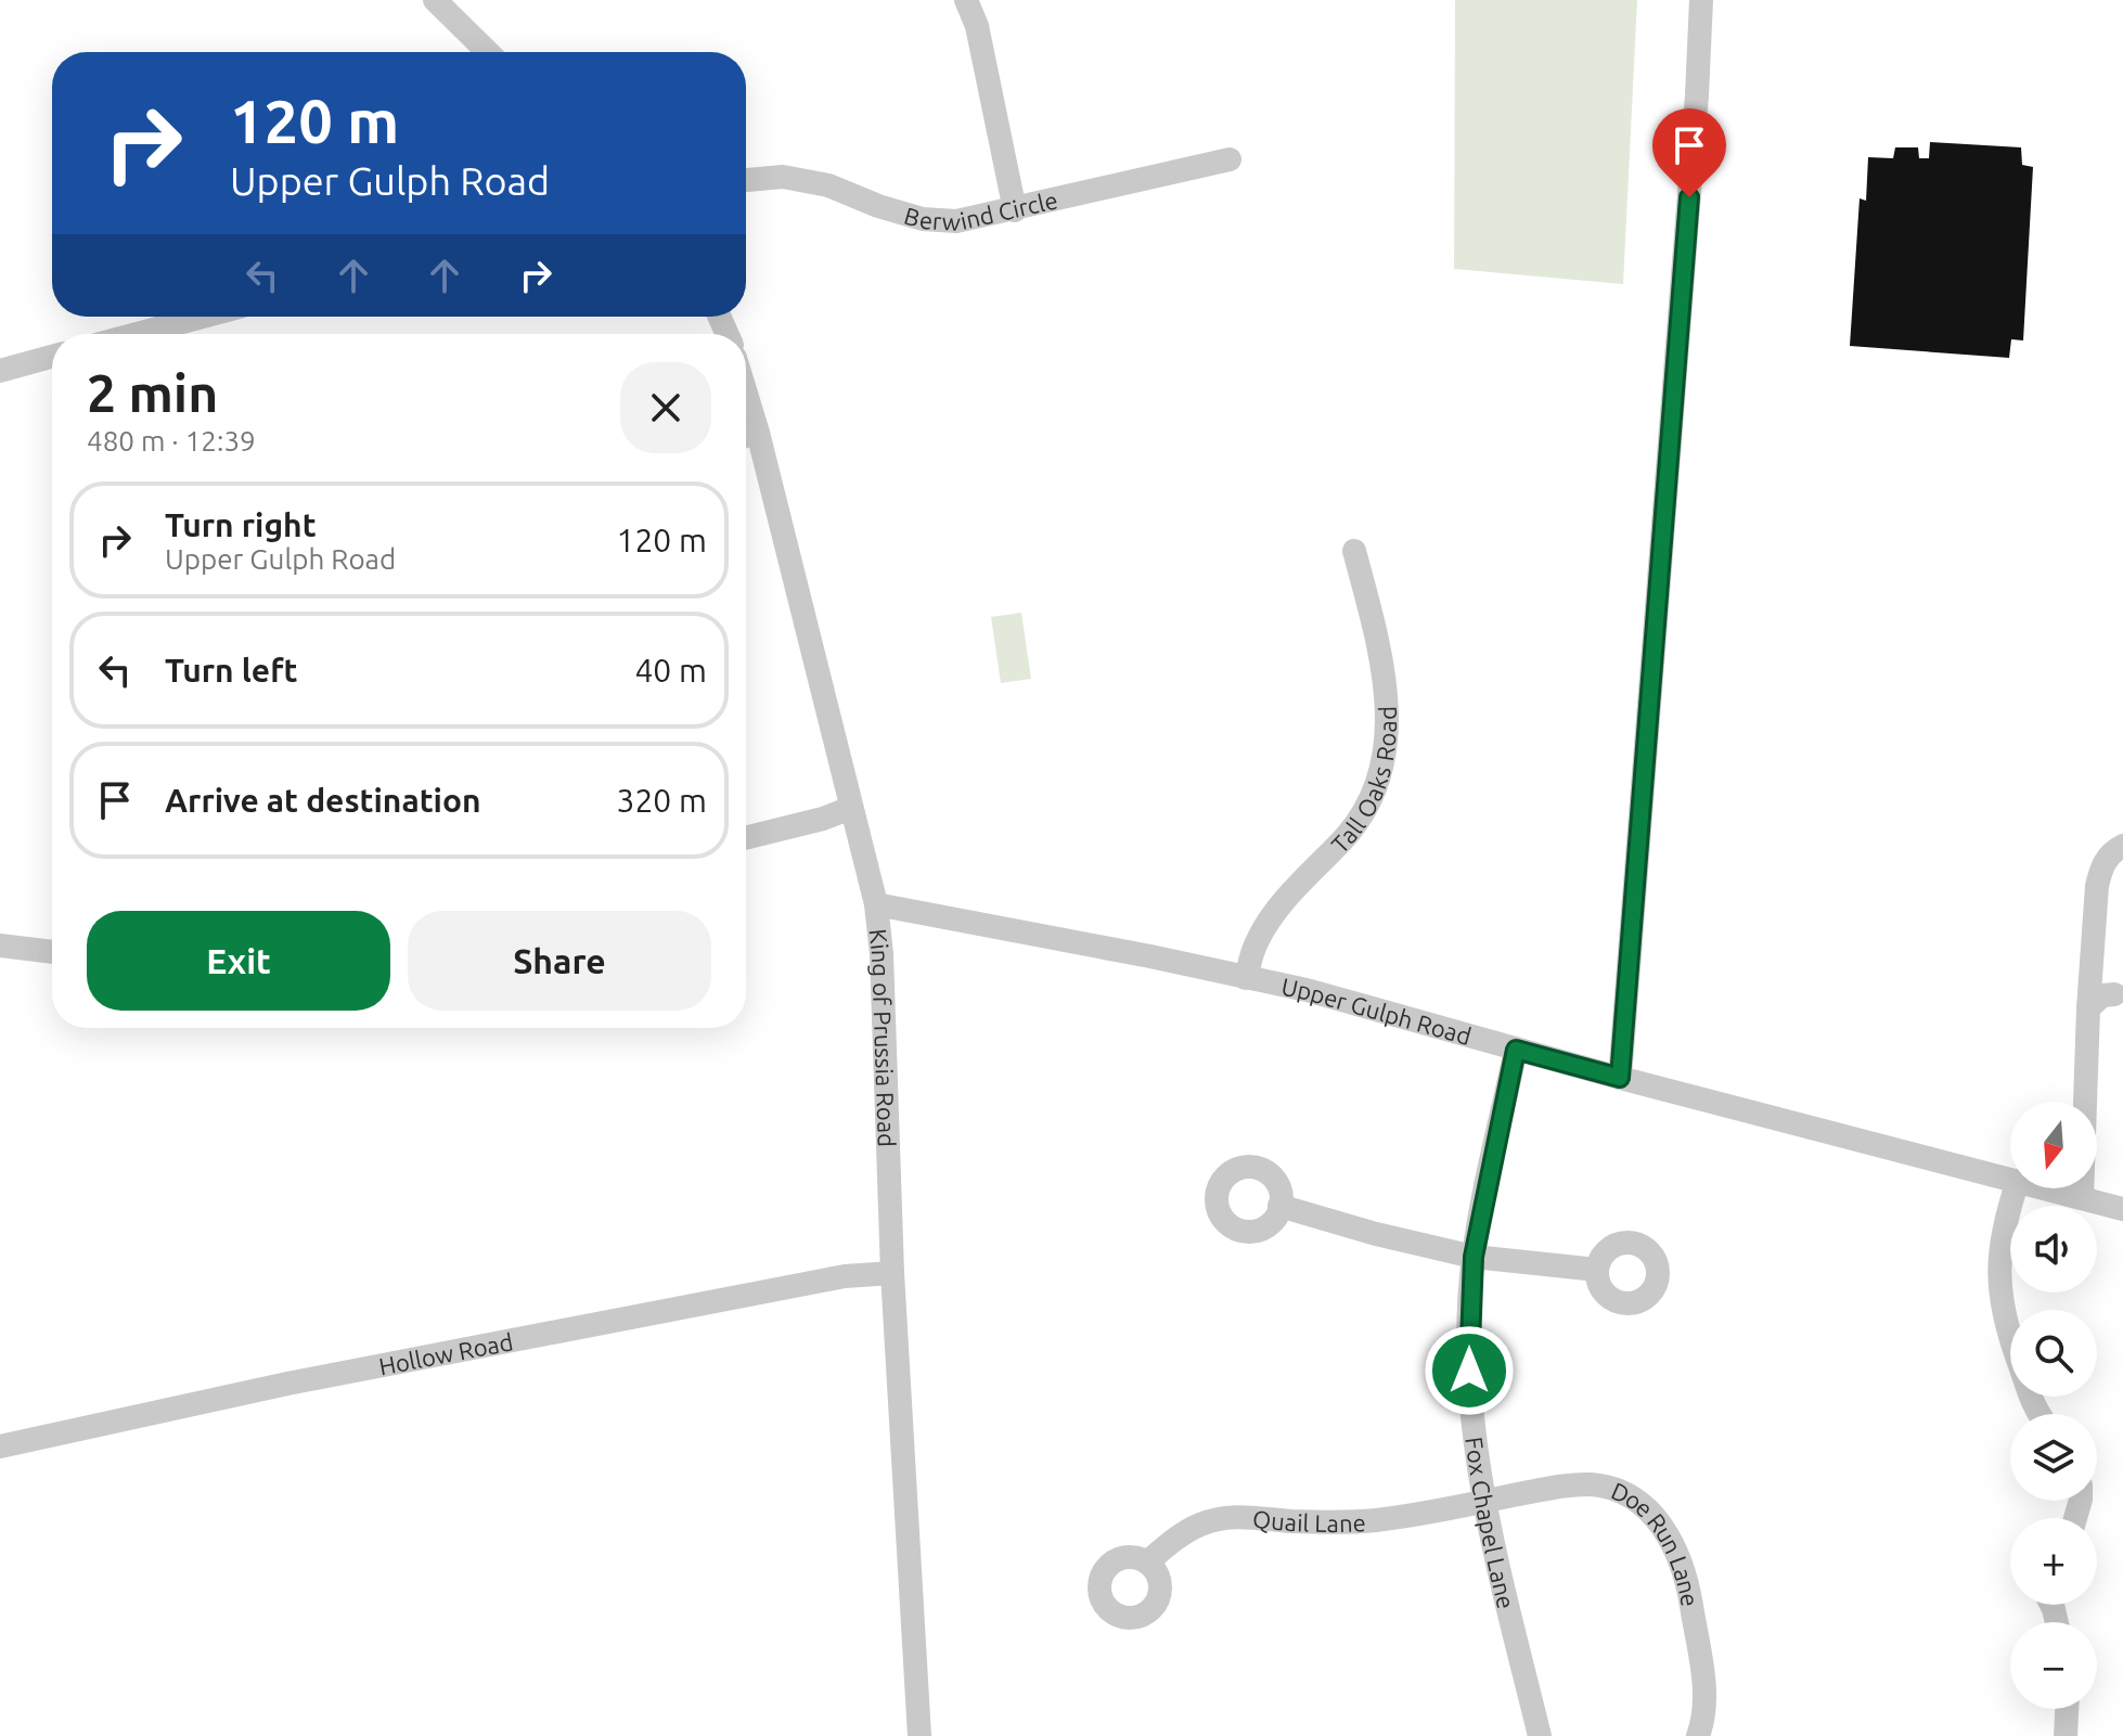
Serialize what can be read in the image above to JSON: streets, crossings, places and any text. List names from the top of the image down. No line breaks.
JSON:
{"streets":{"street":["Berwind Circle","Tall Oaks Road","Upper Gulph Road","King of Prussia Road","Hollow Road","Quail Lane","Fox Chapel Lane","Doe Run Lane"]},"crossings":[["Tall Oaks Road","Upper Gulph Road"],["Upper Gulph Road","King of Prussia Road"],["Upper Gulph Road","Fox Chapel Lane"],["King of Prussia Road","Hollow Road"],["Quail Lane","Fox Chapel Lane"],["Quail Lane","Doe Run Lane"],["Fox Chapel Lane","Doe Run Lane"]],"north":"bottom","page":{"turn":["120 m","Upper Gulph Road"],"heading":["2 min","480 m · 12:39"],"list":[{"name":"Turn right","note":"Upper Gulph Road","value":"120 m"},{"name":"Turn left","value":"40 m"},{"name":"Arrive at destination","value":"320 m"}],"buttons":["Exit","Share"],"map_buttons":["+","−"]}}
